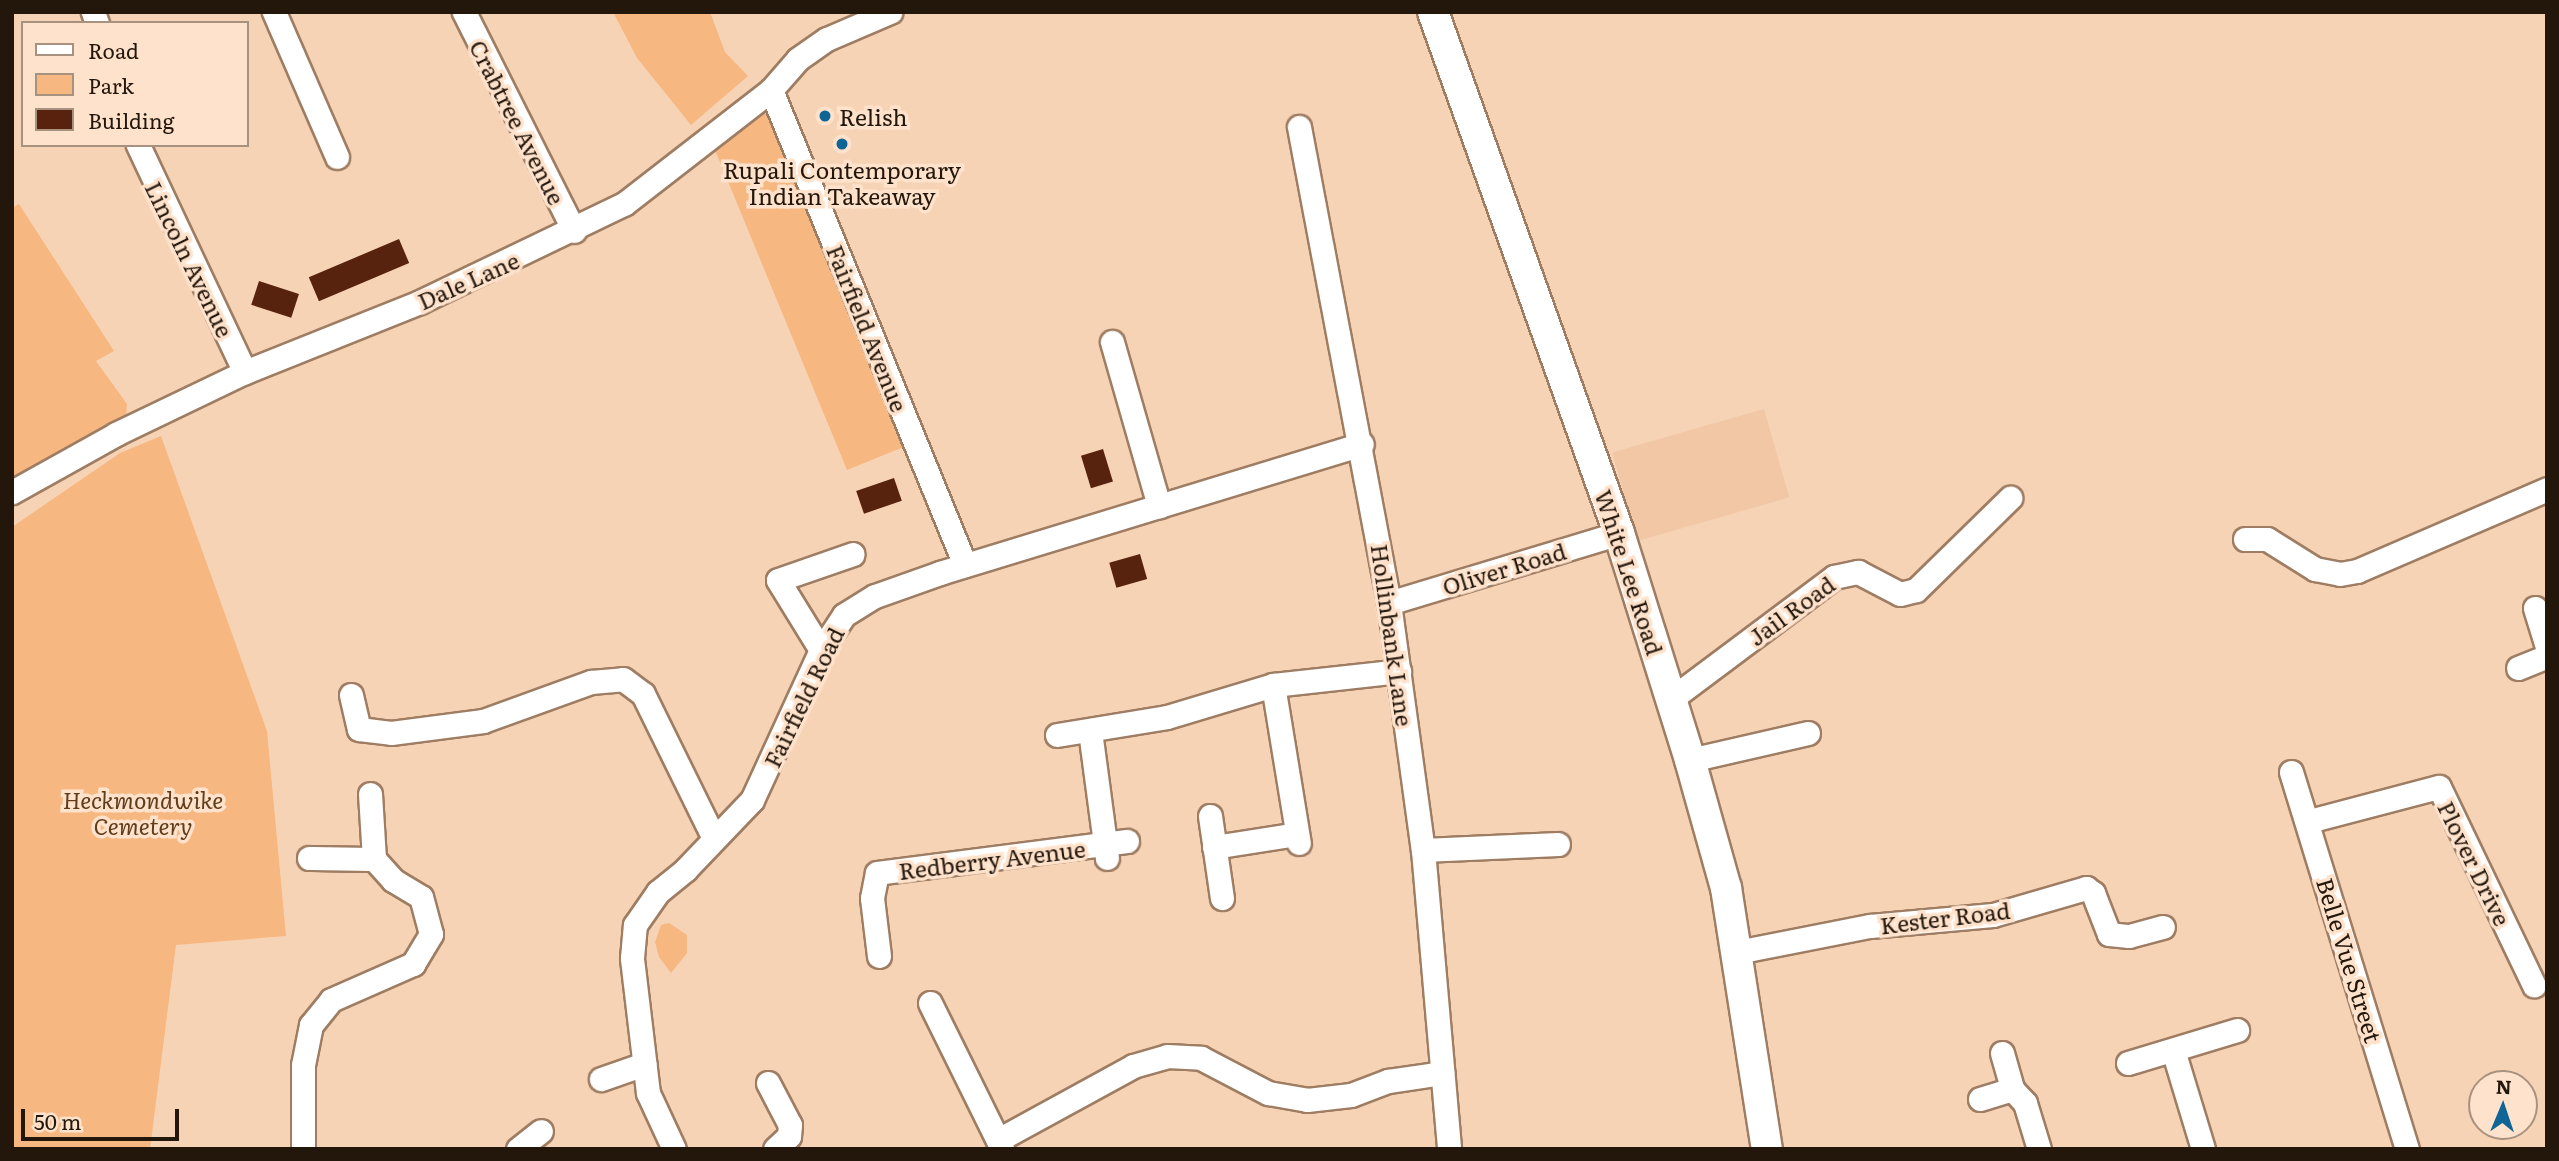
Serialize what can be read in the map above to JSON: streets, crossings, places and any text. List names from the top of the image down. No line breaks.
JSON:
{"streets":{"main road":["White Lee Road"],"street":["Crabtree Avenue","Lincoln Avenue","Dale Lane","Fairfield Avenue","Oliver Road","Jail Road","Hollinbank Lane","Fairfield Road","Redberry Avenue","Plover Drive","Kester Road","Belle Vue Street"]},"crossings":[["Crabtree Avenue","Dale Lane"],["Lincoln Avenue","Dale Lane"],["Dale Lane","Fairfield Avenue"],["Fairfield Avenue","Fairfield Road"],["Oliver Road","White Lee Road"],["Oliver Road","Hollinbank Lane"],["White Lee Road","Jail Road"],["White Lee Road","Kester Road"],["Hollinbank Lane","Fairfield Road"],["Plover Drive","Belle Vue Street"]],"parks":["Heckmondwike Cemetery"],"places":["Relish","Rupali Contemporary Indian Takeaway"],"legend":["Road","Park","Building"],"scale_bar":"50 m","north":"top"}
